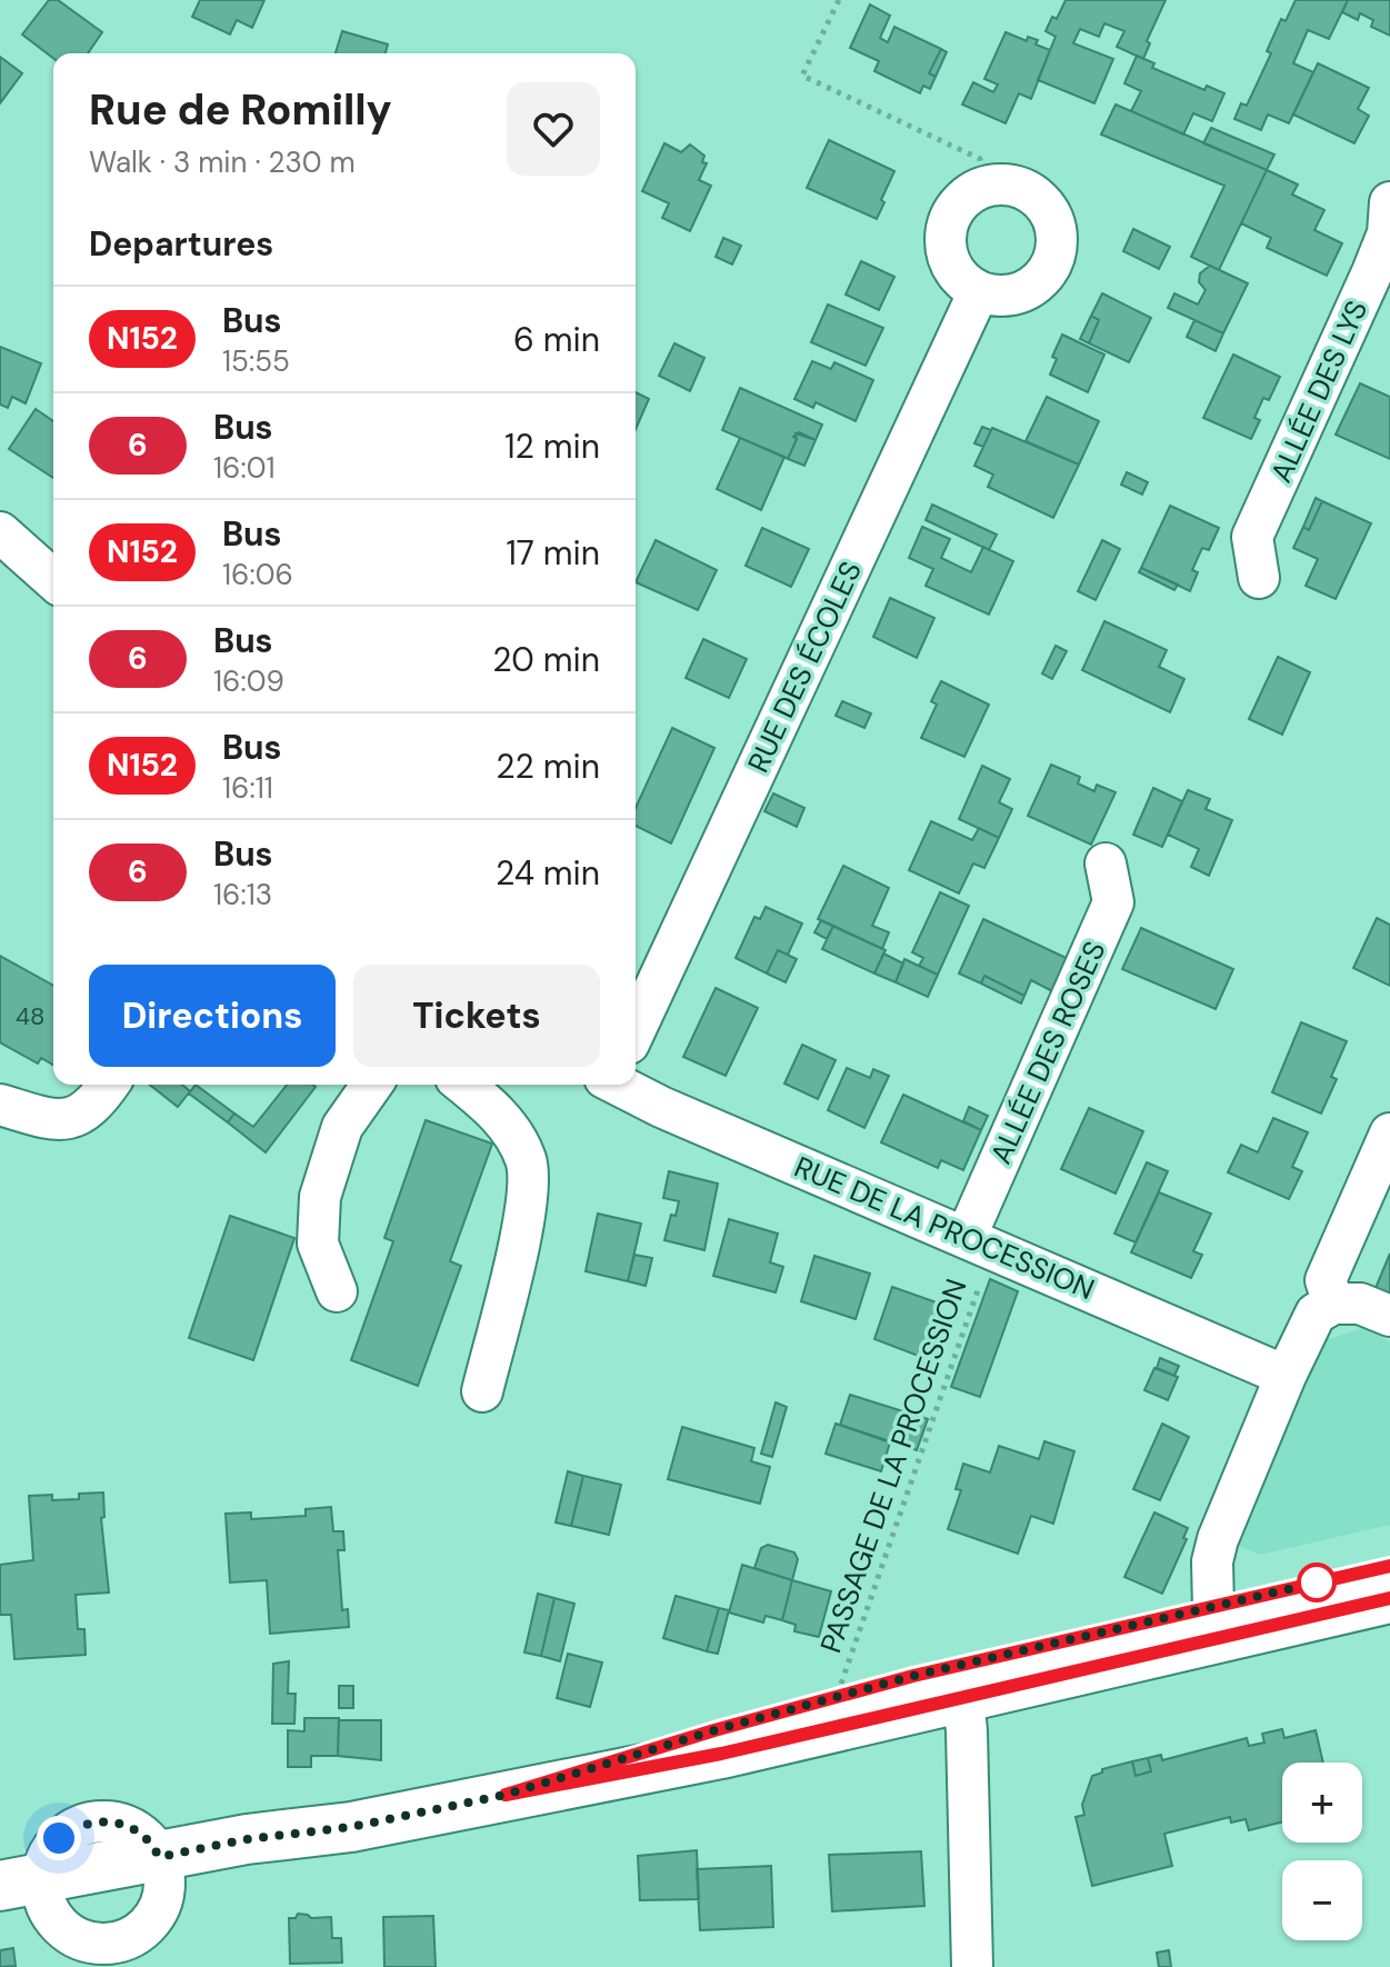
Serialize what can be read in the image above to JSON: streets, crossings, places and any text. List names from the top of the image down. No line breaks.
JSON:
{"streets":{"street":["ALLÉE DES LYS","RUE DES ÉCOLES","ALLÉE DES ROSES","RUE DE LA PROCESSION"],"path":["PASSAGE DE LA PROCESSION"]},"crossings":[["ALLÉE DES ROSES","RUE DE LA PROCESSION"],["ALLÉE DES ROSES","PASSAGE DE LA PROCESSION"],["RUE DE LA PROCESSION","PASSAGE DE LA PROCESSION"]],"lines":["bus line N152"],"house_numbers":["48"],"page":{"heading":[["Rue de Romilly","Walk · 3 min · 230 m"],"Departures"],"list":[{"mark":"N152","name":"Bus","note":"15:55","value":"6 min"},{"mark":"6","name":"Bus","note":"16:01","value":"12 min"},{"mark":"N152","name":"Bus","note":"16:06","value":"17 min"},{"mark":"6","name":"Bus","note":"16:09","value":"20 min"},{"mark":"N152","name":"Bus","note":"16:11","value":"22 min"},{"mark":"6","name":"Bus","note":"16:13","value":"24 min"}],"buttons":["Directions","Tickets"],"map_buttons":["+","−"]}}
